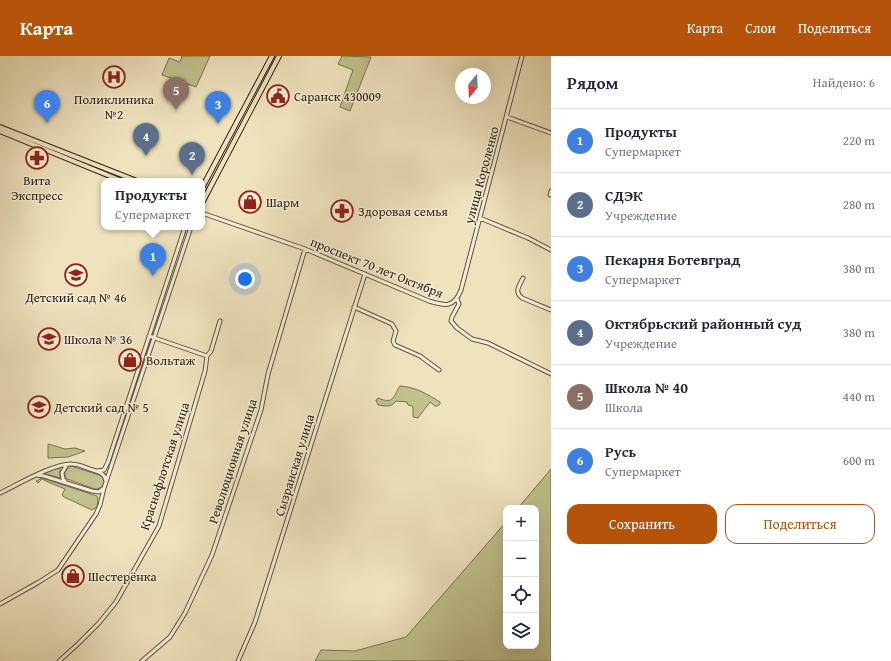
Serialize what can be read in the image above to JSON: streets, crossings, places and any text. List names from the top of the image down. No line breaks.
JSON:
{"streets":{"street":["улица Короленко","проспект 70 лет Октября","Революционная улица","Сызранская улица","Краснофлотская улица"]},"crossings":[["улица Короленко","проспект 70 лет Октября"],["проспект 70 лет Октября","Революционная улица"],["проспект 70 лет Октября","Сызранская улица"]],"places":{"hospital":["Поликлиника №2"],"public building":["Саранск 430009"],"pharmacy":["Вита Экспресс","Здоровая семья"],"shop":["Шарм","Вольтаж","Шестерёнка"],"school or university":["Детский сад № 46","Школа № 36","Детский сад № 5"]},"north":"bottom","page":{"header":"Карта","nav":["Карта","Слои","Поделиться"],"heading":["Рядом","Найдено: 6"],"pins":["5","6","3","4","2","1"],"list":[{"mark":"1","name":"Продукты","note":"Супермаркет","value":"220 m"},{"mark":"2","name":"СДЭК","note":"Учреждение","value":"280 m"},{"mark":"3","name":"Пекарня Ботевград","note":"Супермаркет","value":"380 m"},{"mark":"4","name":"Октябрьский районный суд","note":"Учреждение","value":"380 m"},{"mark":"5","name":"Школа № 40","note":"Школа","value":"440 m"},{"mark":"6","name":"Русь","note":"Супермаркет","value":"600 m"}],"popup":["Продукты","Супермаркет"],"buttons":["Сохранить","Поделиться"],"map_buttons":["+","−"]}}
